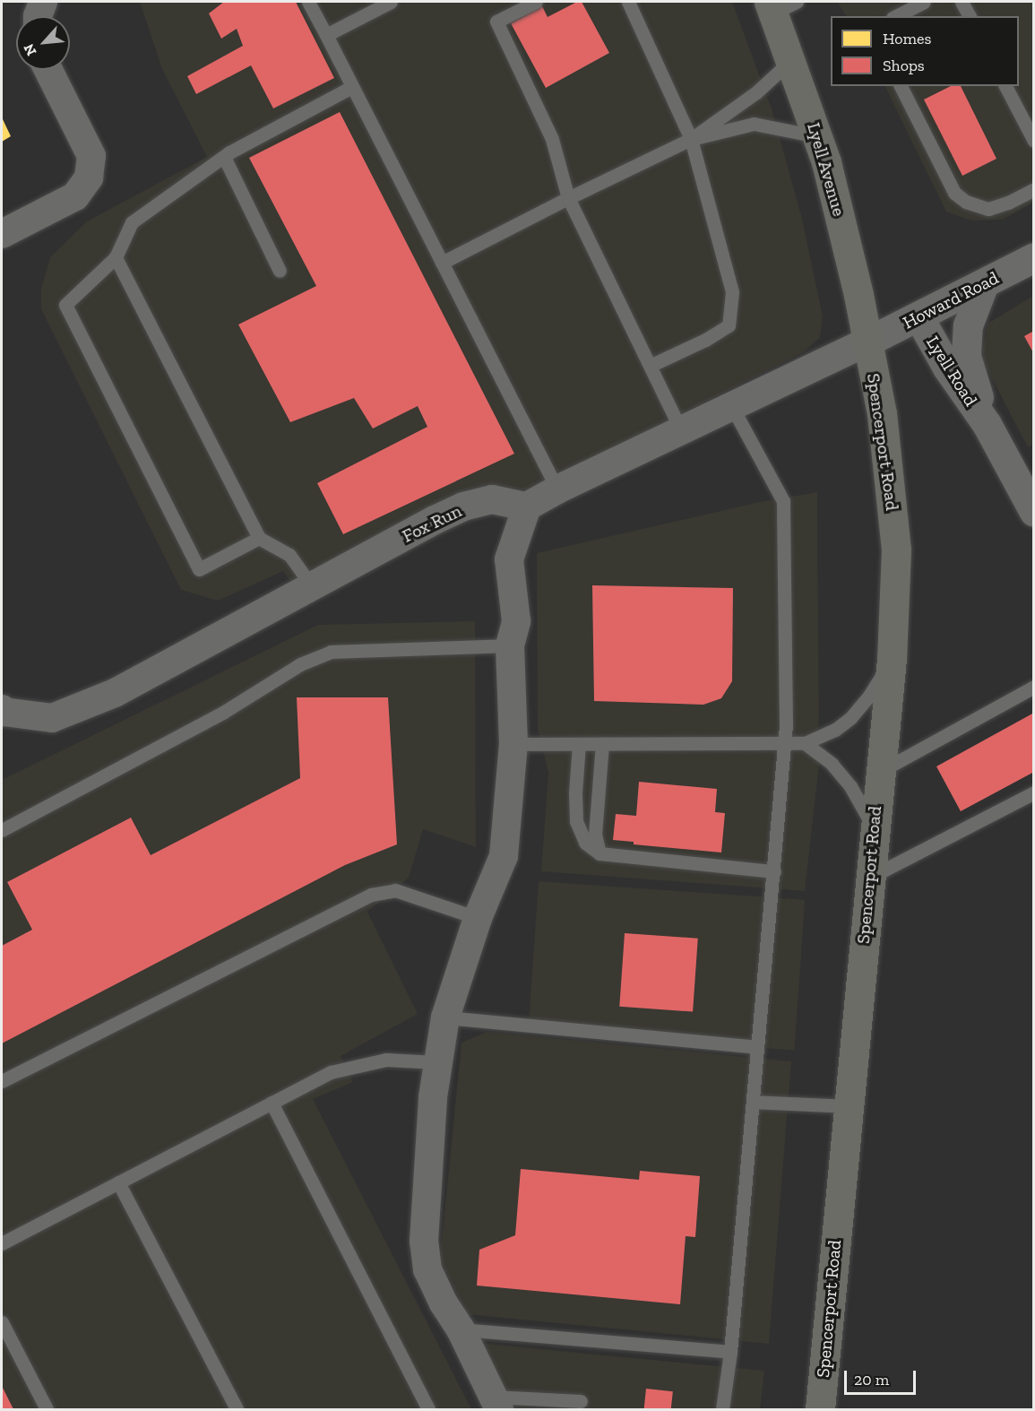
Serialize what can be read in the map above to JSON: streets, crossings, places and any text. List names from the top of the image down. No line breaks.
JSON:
{"streets":{"main road":["Lyell Avenue","Spencerport Road"],"street":["Howard Road","Lyell Road","Fox Run"]},"crossings":[["Lyell Avenue","Howard Road"],["Lyell Avenue","Spencerport Road"],["Howard Road","Lyell Road"],["Howard Road","Spencerport Road"]],"legend":["Homes","Shops"],"scale_bar":"20 m","north":"bottom left"}
